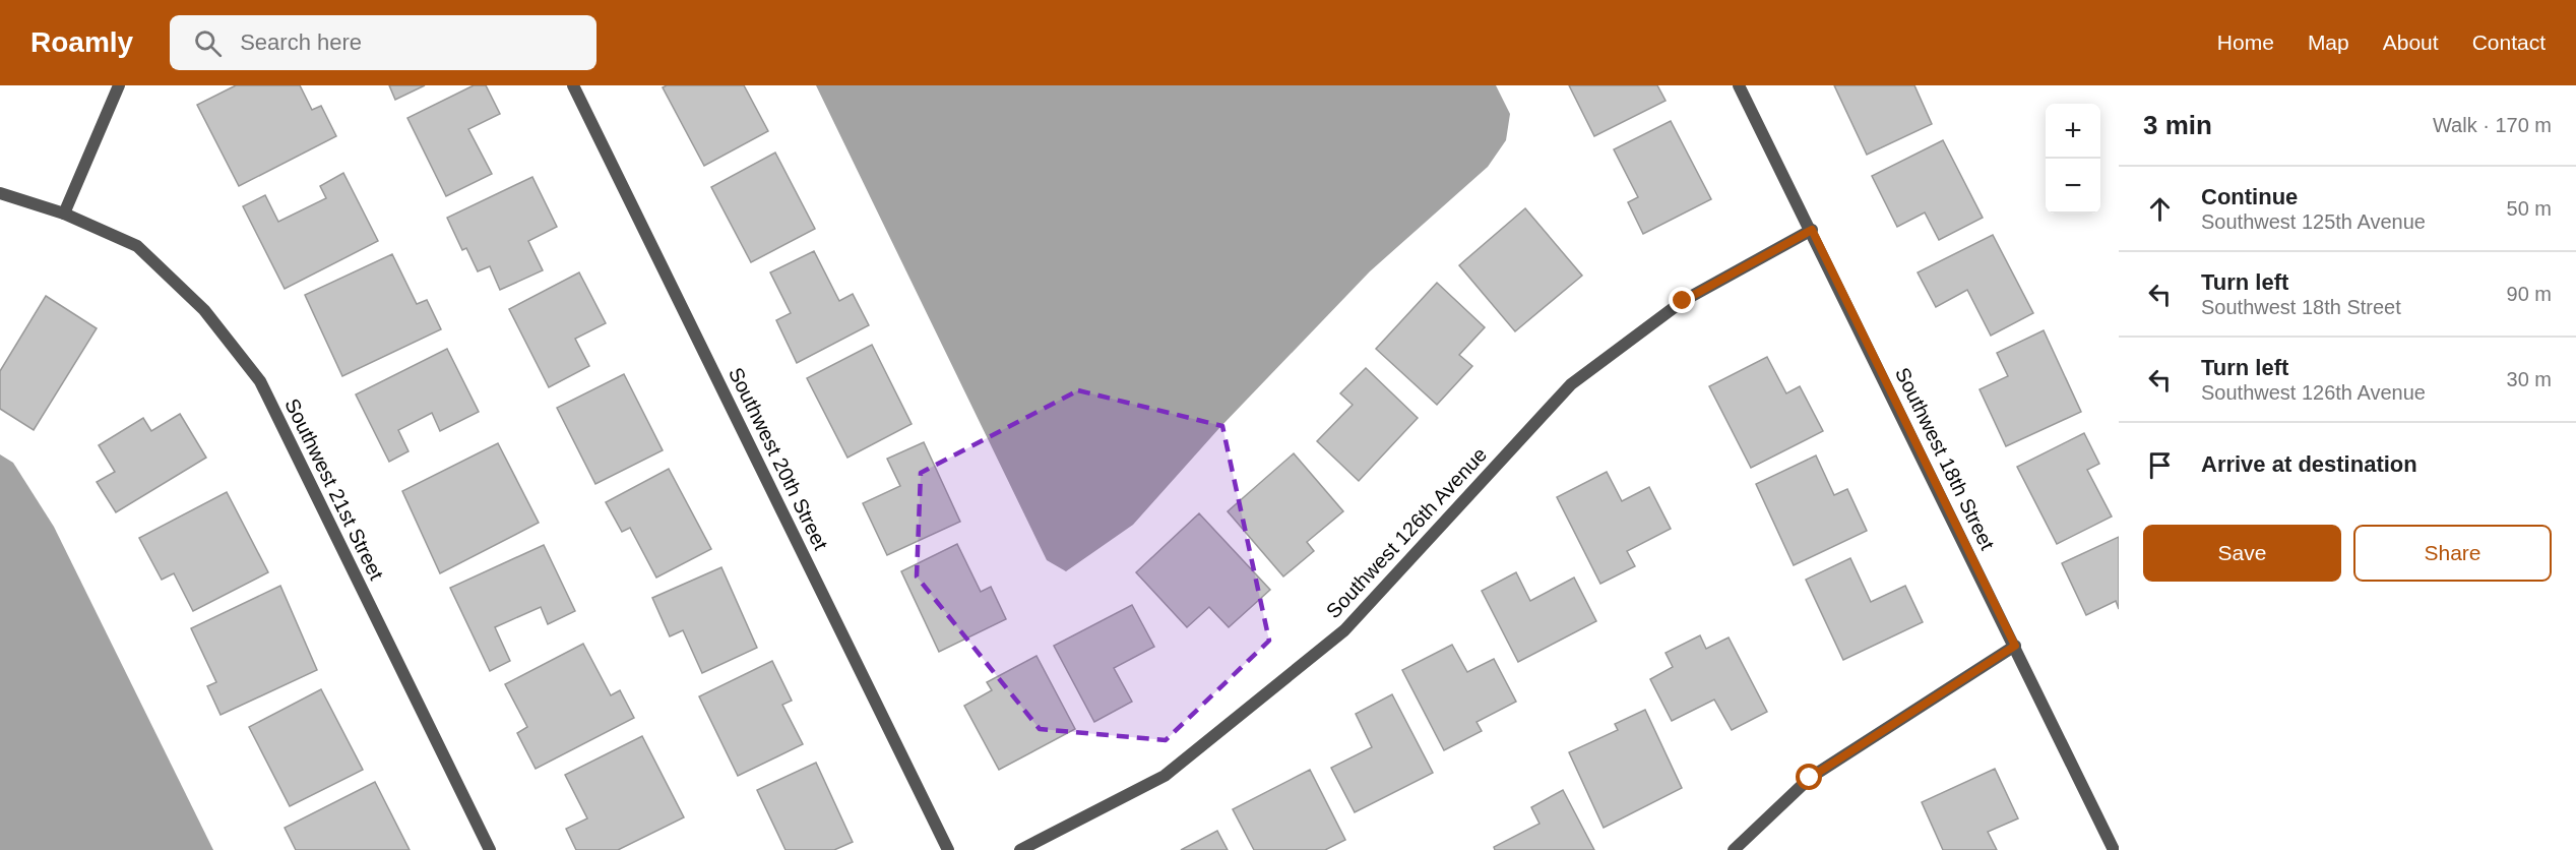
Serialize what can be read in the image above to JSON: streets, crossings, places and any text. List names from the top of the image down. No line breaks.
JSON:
{"streets":{"street":["Southwest 20th Street","Southwest 18th Street","Southwest 21st Street","Southwest 126th Avenue"]},"crossings":[["Southwest 18th Street","Southwest 126th Avenue"]],"page":{"header":"Roamly","search":"Search here","nav":["Home","Map","About","Contact"],"heading":["3 min","Walk · 170 m"],"map_buttons":["+","−"],"list":[["Continue","Southwest 125th Avenue","50 m"],["Turn left","Southwest 18th Street","90 m"],["Turn left","Southwest 126th Avenue","30 m"],"Arrive at destination"],"buttons":["Save","Share"]}}
